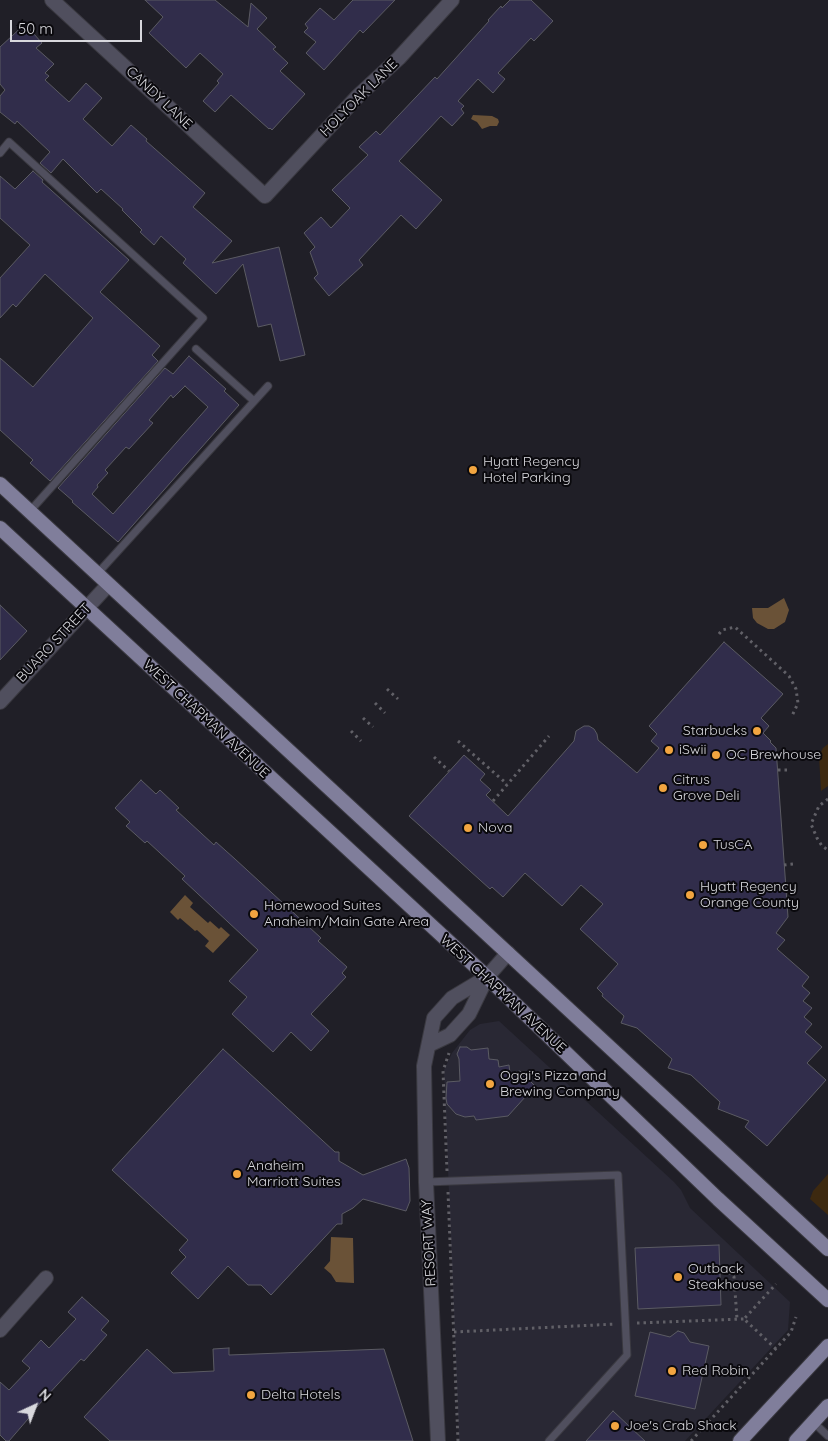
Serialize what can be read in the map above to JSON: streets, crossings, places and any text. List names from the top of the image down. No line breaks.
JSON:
{"streets":{"main road":["WEST CHAPMAN AVENUE"],"street":["CANDY LANE","HOLYOAK LANE","BUARO STREET","RESORT WAY"]},"crossings":[["CANDY LANE","HOLYOAK LANE"],["BUARO STREET","WEST CHAPMAN AVENUE"],["WEST CHAPMAN AVENUE","RESORT WAY"]],"places":["Hyatt Regency Hotel Parking","Starbucks","iSwii","OC Brewhouse","Citrus Grove Deli","Nova","TusCA","Hyatt Regency Orange County","Homewood Suites Anaheim/Main Gate Area","Oggi's Pizza and Brewing Company","Anaheim Marriott Suites","Outback Steakhouse","Red Robin","Delta Hotels","Joe's Crab Shack"],"scale_bar":"50 m","north":"top right"}
